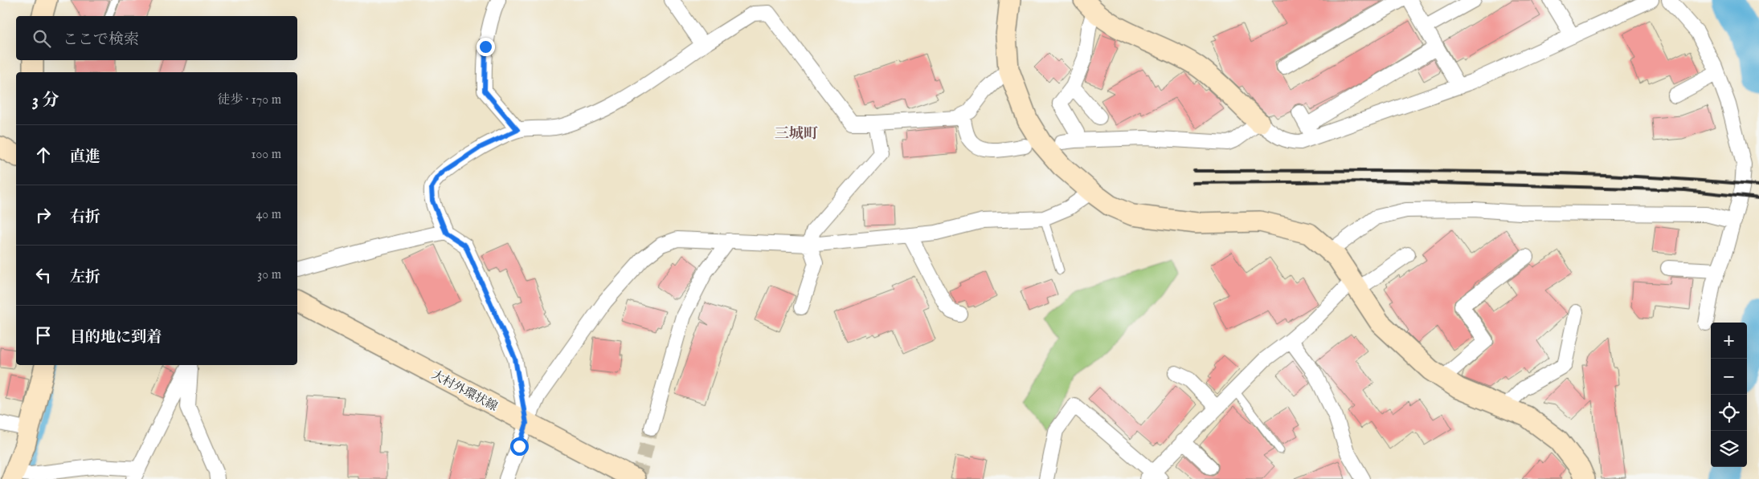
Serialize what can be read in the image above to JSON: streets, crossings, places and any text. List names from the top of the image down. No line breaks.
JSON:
{"streets":{"street":["大村外環状線"]},"districts":["三城町"],"page":{"search":"ここで検索","heading":["3 分","徒歩 · 170 m"],"list":[["直進","100 m"],["右折","40 m"],["左折","30 m"],"目的地に到着"],"map_buttons":["+","−"]}}
